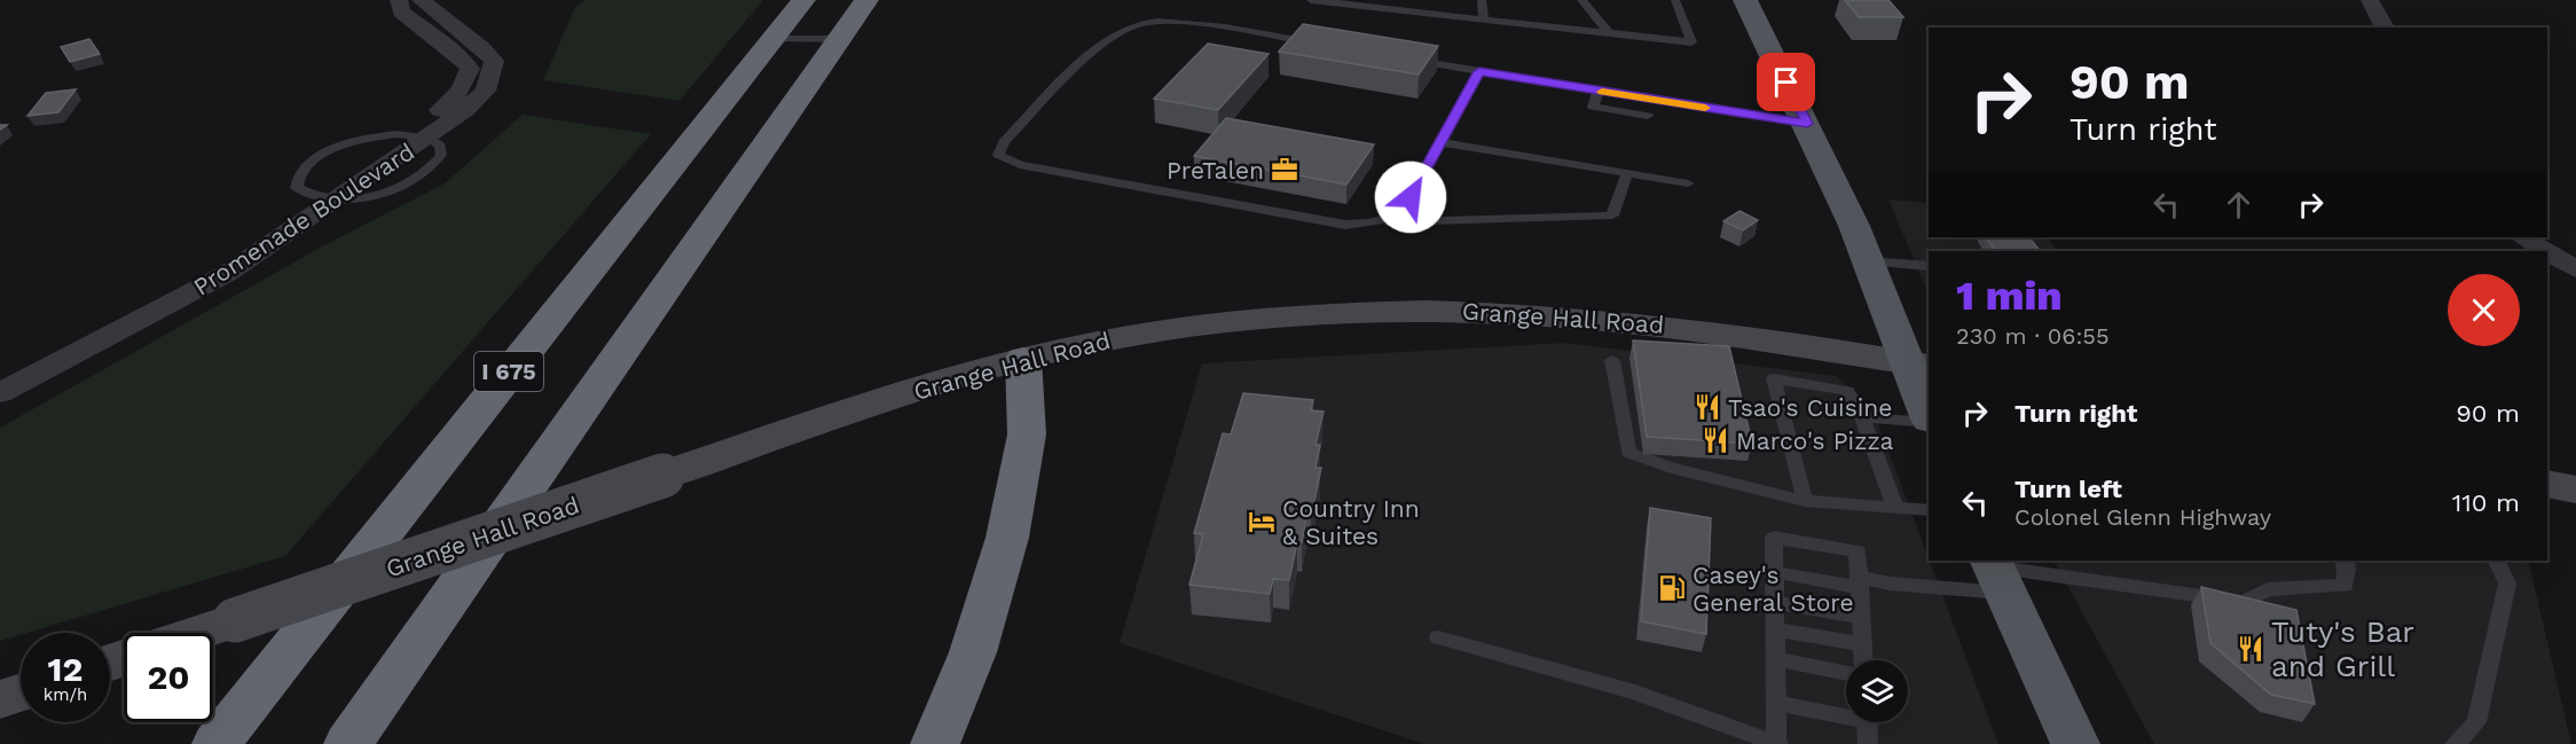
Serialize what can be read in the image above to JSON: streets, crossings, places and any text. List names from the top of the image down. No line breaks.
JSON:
{"streets":{"highway":["I 675"],"main road":["Grange Hall Road"],"street":["Promenade Boulevard"]},"places":{"office":["PreTalen"],"restaurant":["Tsao's Cuisine","Marco's Pizza","Tuty's Bar and Grill"],"hotel":["Country Inn & Suites"],"fuel station":["Casey's General Store"]},"page":{"turn":["90 m","Turn right"],"heading":["1 min","230 m · 06:55"],"list":[{"name":"Turn right","value":"90 m"},{"name":"Turn left","note":"Colonel Glenn Highway","value":"110 m"}],"speed":"12 km/h","limit":"20"}}
